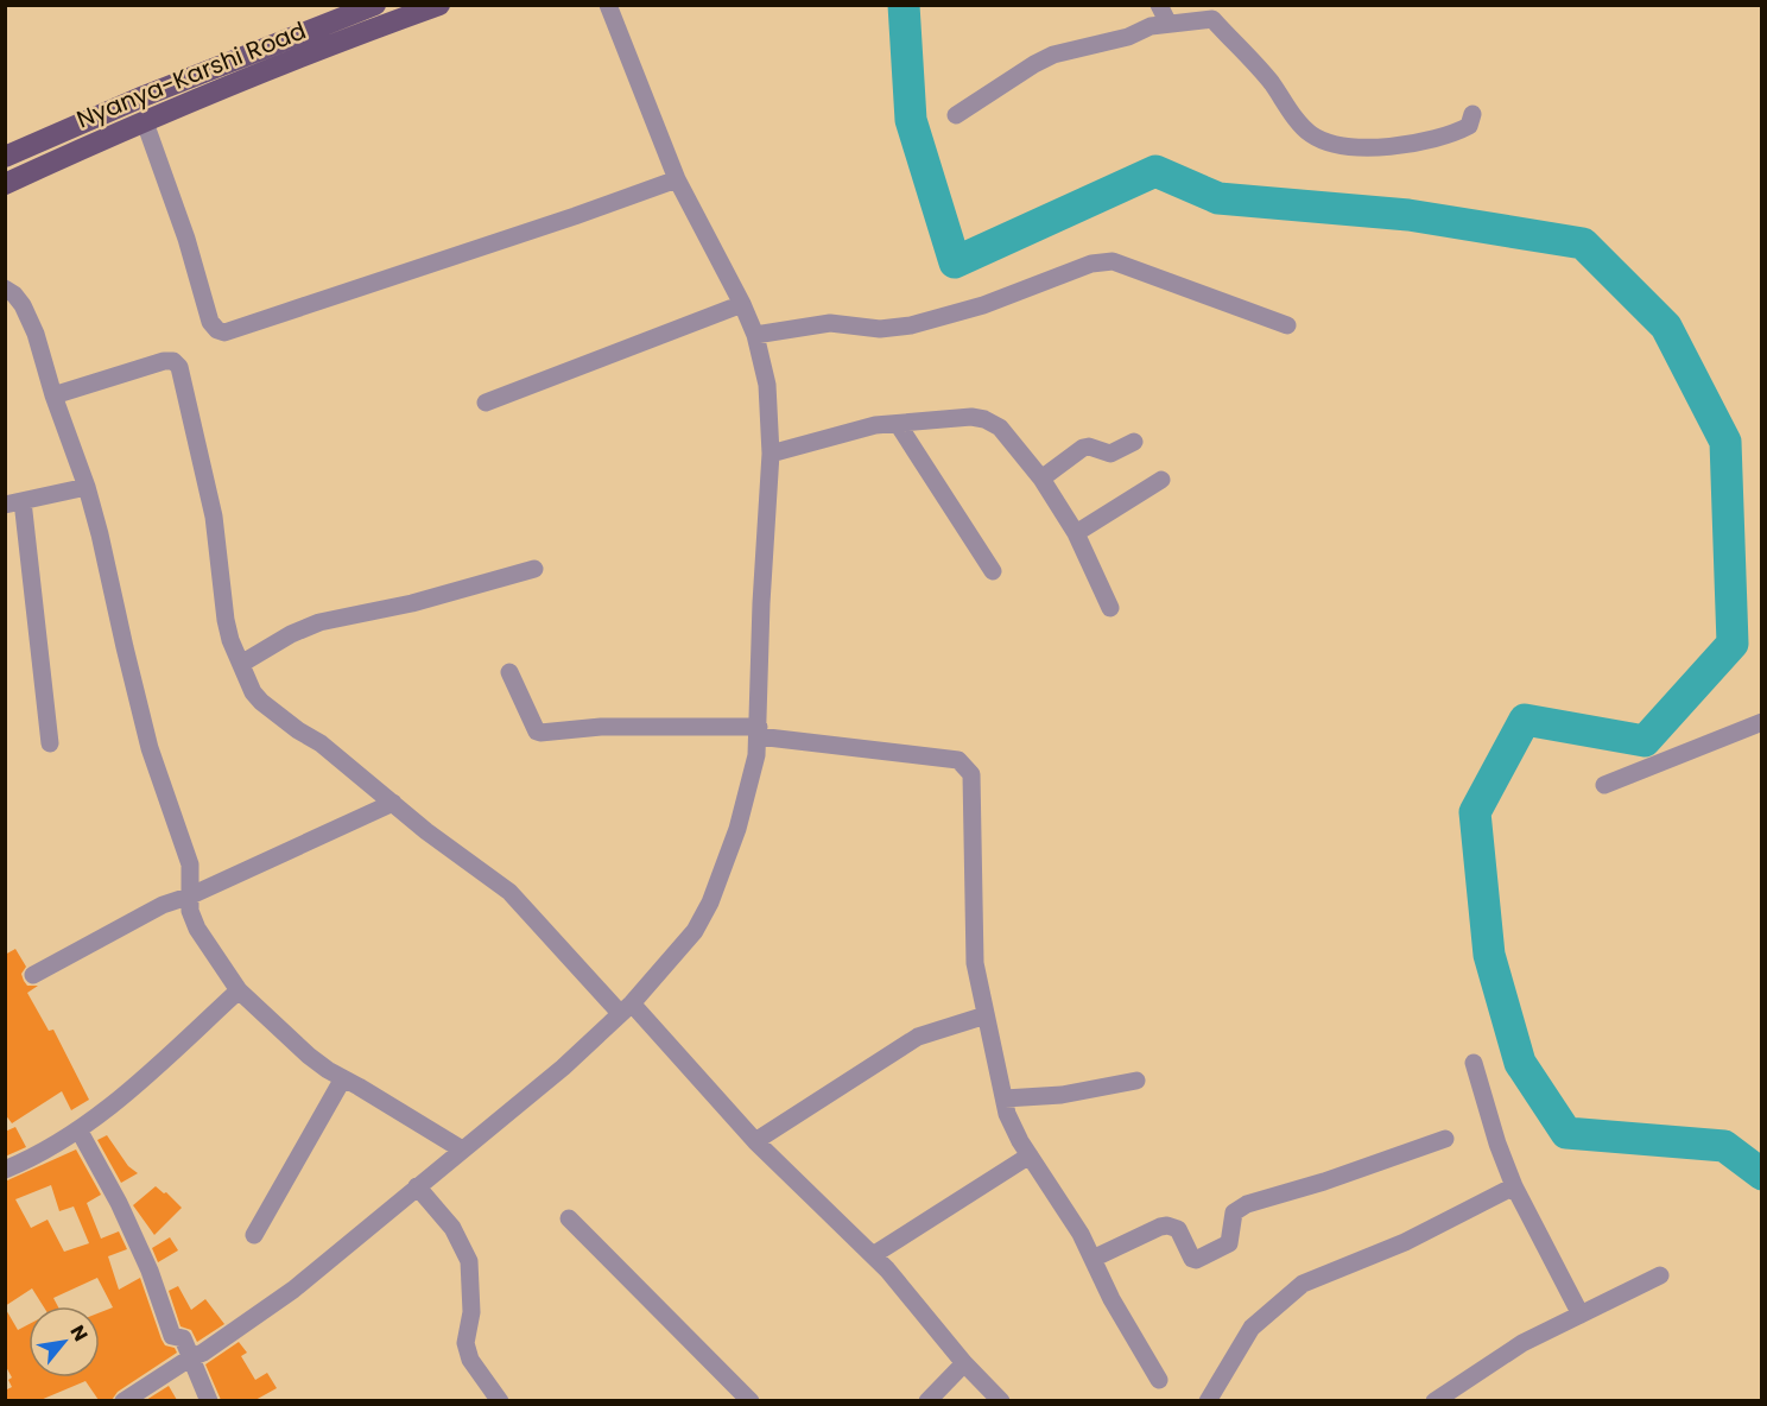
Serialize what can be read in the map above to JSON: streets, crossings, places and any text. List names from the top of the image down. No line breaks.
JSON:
{"streets":{"main road":["Nyanya-Karshi Road"]},"north":"top right"}
